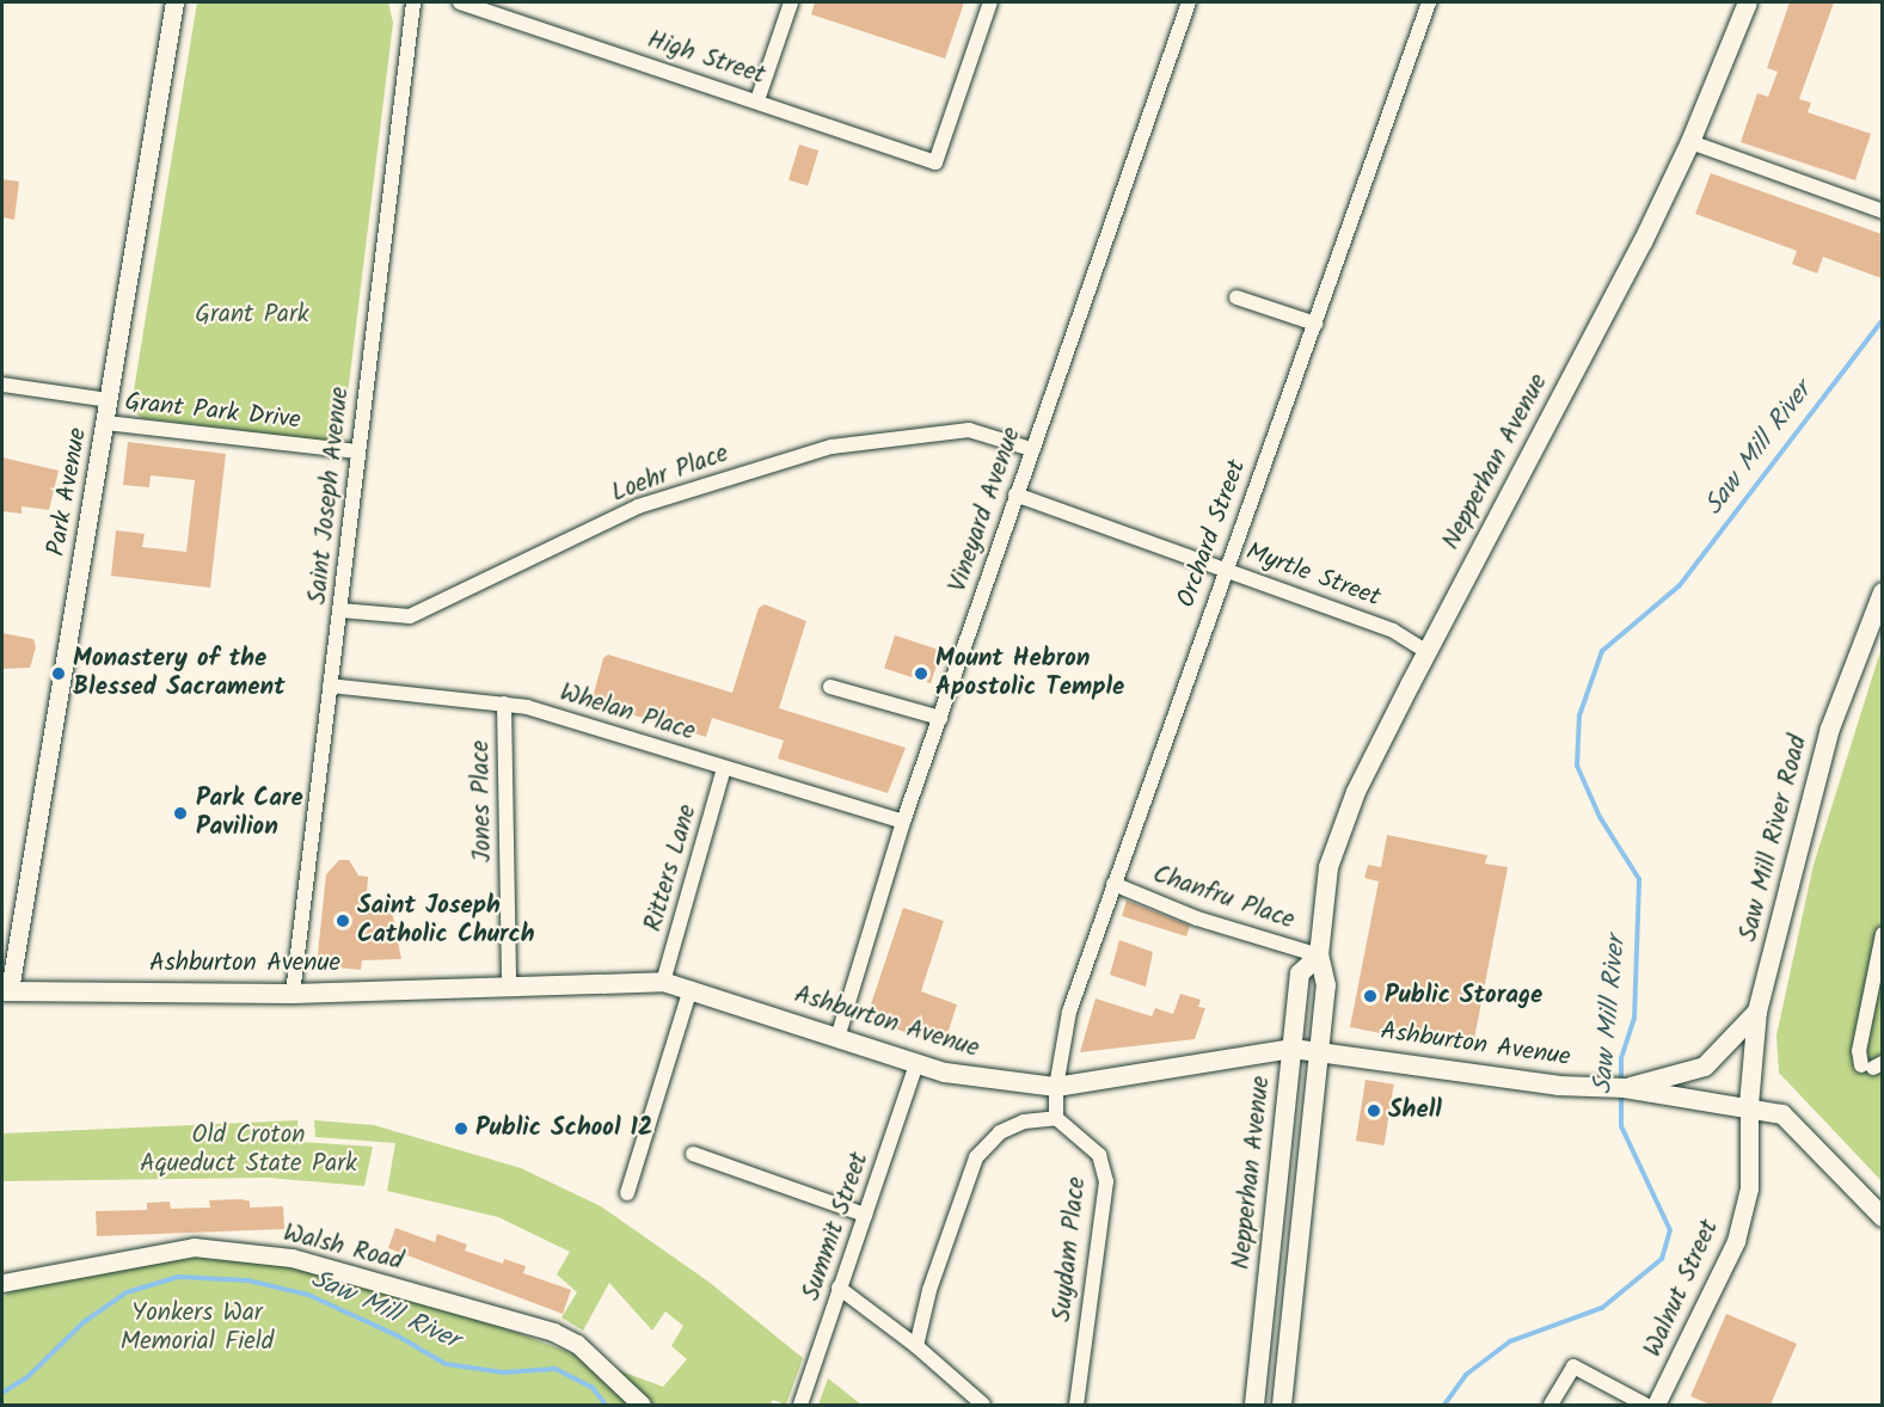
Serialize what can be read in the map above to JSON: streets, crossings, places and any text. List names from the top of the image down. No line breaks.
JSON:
{"streets":{"main road":["Nepperhan Avenue","Saw Mill River Road","Ashburton Avenue"],"street":["High Street","Grant Park Drive","Loehr Place","Park Avenue","Saint Joseph Avenue","Vineyard Avenue","Orchard Street","Myrtle Street","Whelan Place","Jones Place","Ritters Lane","Chanfru Place","Summit Street","Walsh Road","Suydam Place","Walnut Street"]},"crossings":[["Grant Park Drive","Park Avenue"],["Grant Park Drive","Saint Joseph Avenue"],["Nepperhan Avenue","Myrtle Street"],["Nepperhan Avenue","Chanfru Place"],["Nepperhan Avenue","Ashburton Avenue"],["Loehr Place","Saint Joseph Avenue"],["Loehr Place","Vineyard Avenue"],["Park Avenue","Ashburton Avenue"],["Saint Joseph Avenue","Whelan Place"],["Saint Joseph Avenue","Ashburton Avenue"],["Vineyard Avenue","Myrtle Street"],["Vineyard Avenue","Whelan Place"],["Vineyard Avenue","Ashburton Avenue"],["Orchard Street","Myrtle Street"],["Orchard Street","Chanfru Place"],["Orchard Street","Ashburton Avenue"],["Orchard Street","Suydam Place"],["Whelan Place","Jones Place"],["Whelan Place","Ritters Lane"],["Jones Place","Ashburton Avenue"],["Saw Mill River Road","Ashburton Avenue"],["Saw Mill River Road","Walnut Street"],["Ritters Lane","Ashburton Avenue"],["Ashburton Avenue","Summit Street"],["Ashburton Avenue","Walnut Street"]],"water":["Saw Mill River"],"parks":["Grant Park","Old Croton Aqueduct State Park","Yonkers War Memorial Field"],"places":["Monastery of the Blessed Sacrament","Mount Hebron Apostolic Temple","Park Care Pavilion","Saint Joseph Catholic Church","Public Storage","Shell","Public School 12"]}
